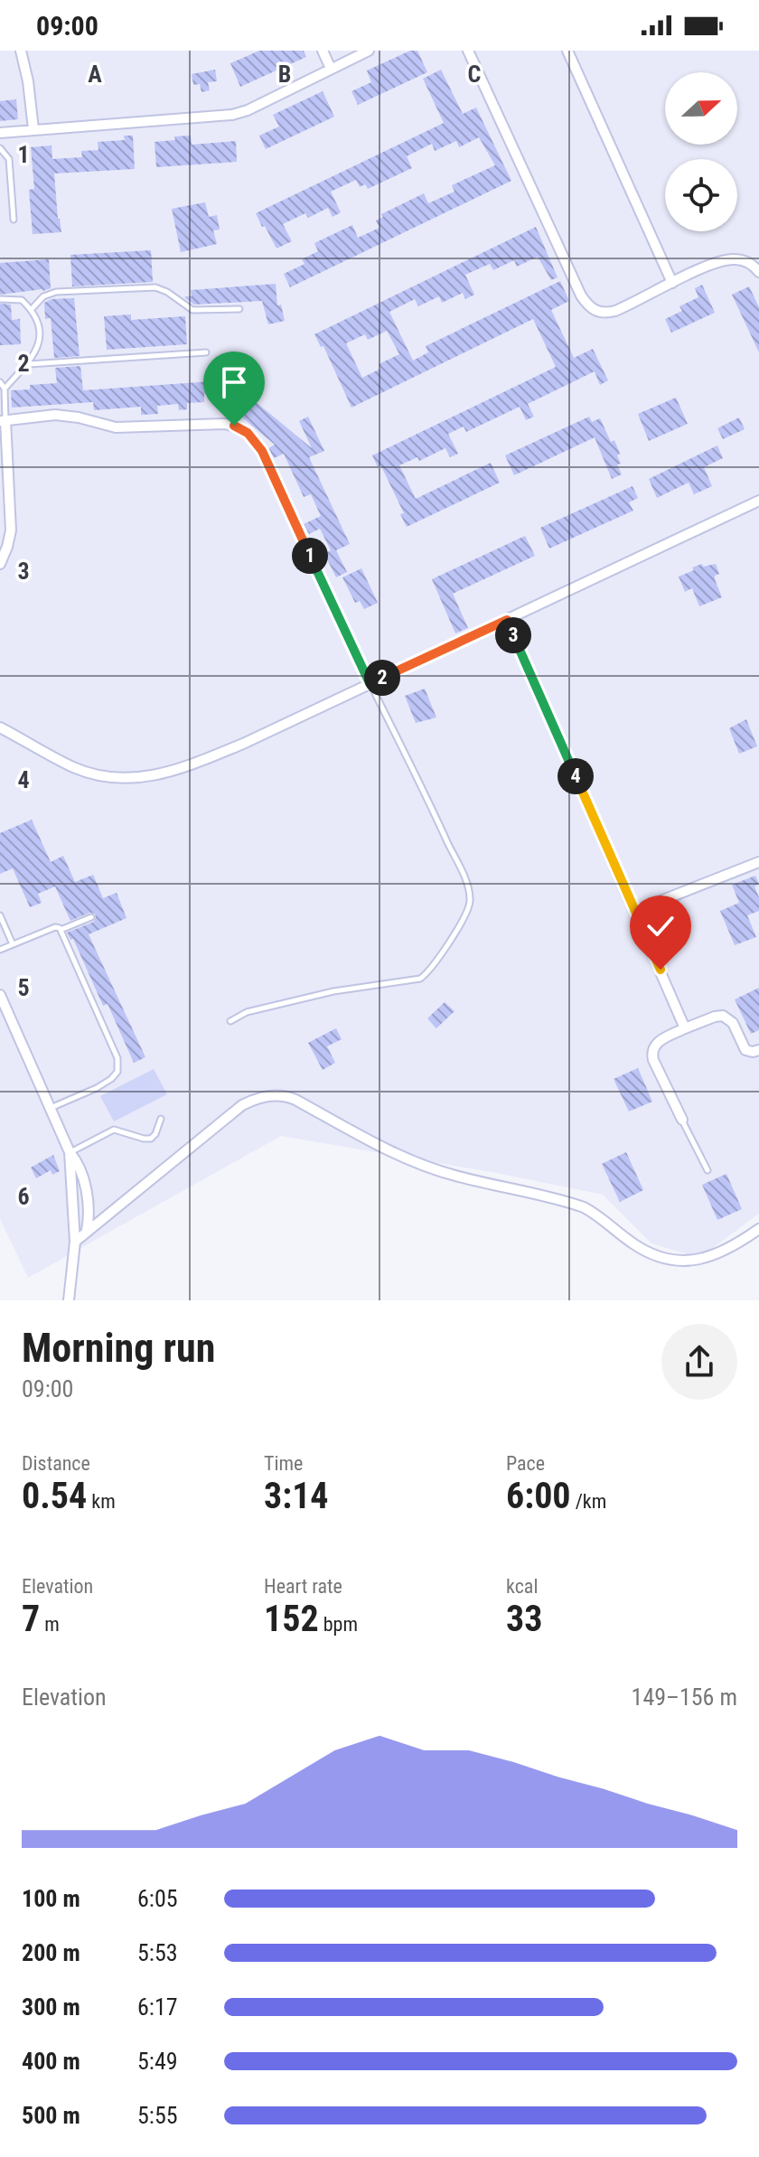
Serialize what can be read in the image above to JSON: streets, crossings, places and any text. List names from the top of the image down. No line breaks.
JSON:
{"north":"right","page":{"status":"09:00","pins":["1","3","2","4"],"heading":["Morning run","09:00"],"stats":[["Distance","0.54 km"],["Time","3:14"],["Pace","6:00 /km"],["Elevation","7 m"],["Heart rate","152 bpm"],["kcal","33"]],"chart":["Elevation","149–156 m"],"list":[{"name":"100 m","note":"6:05"},{"name":"200 m","note":"5:53"},{"name":"300 m","note":"6:17"},{"name":"400 m","note":"5:49"},{"name":"500 m","note":"5:55"}]},"grid":{"columns":["A","B","C"],"rows":["1","2","3","4","5","6"]}}
